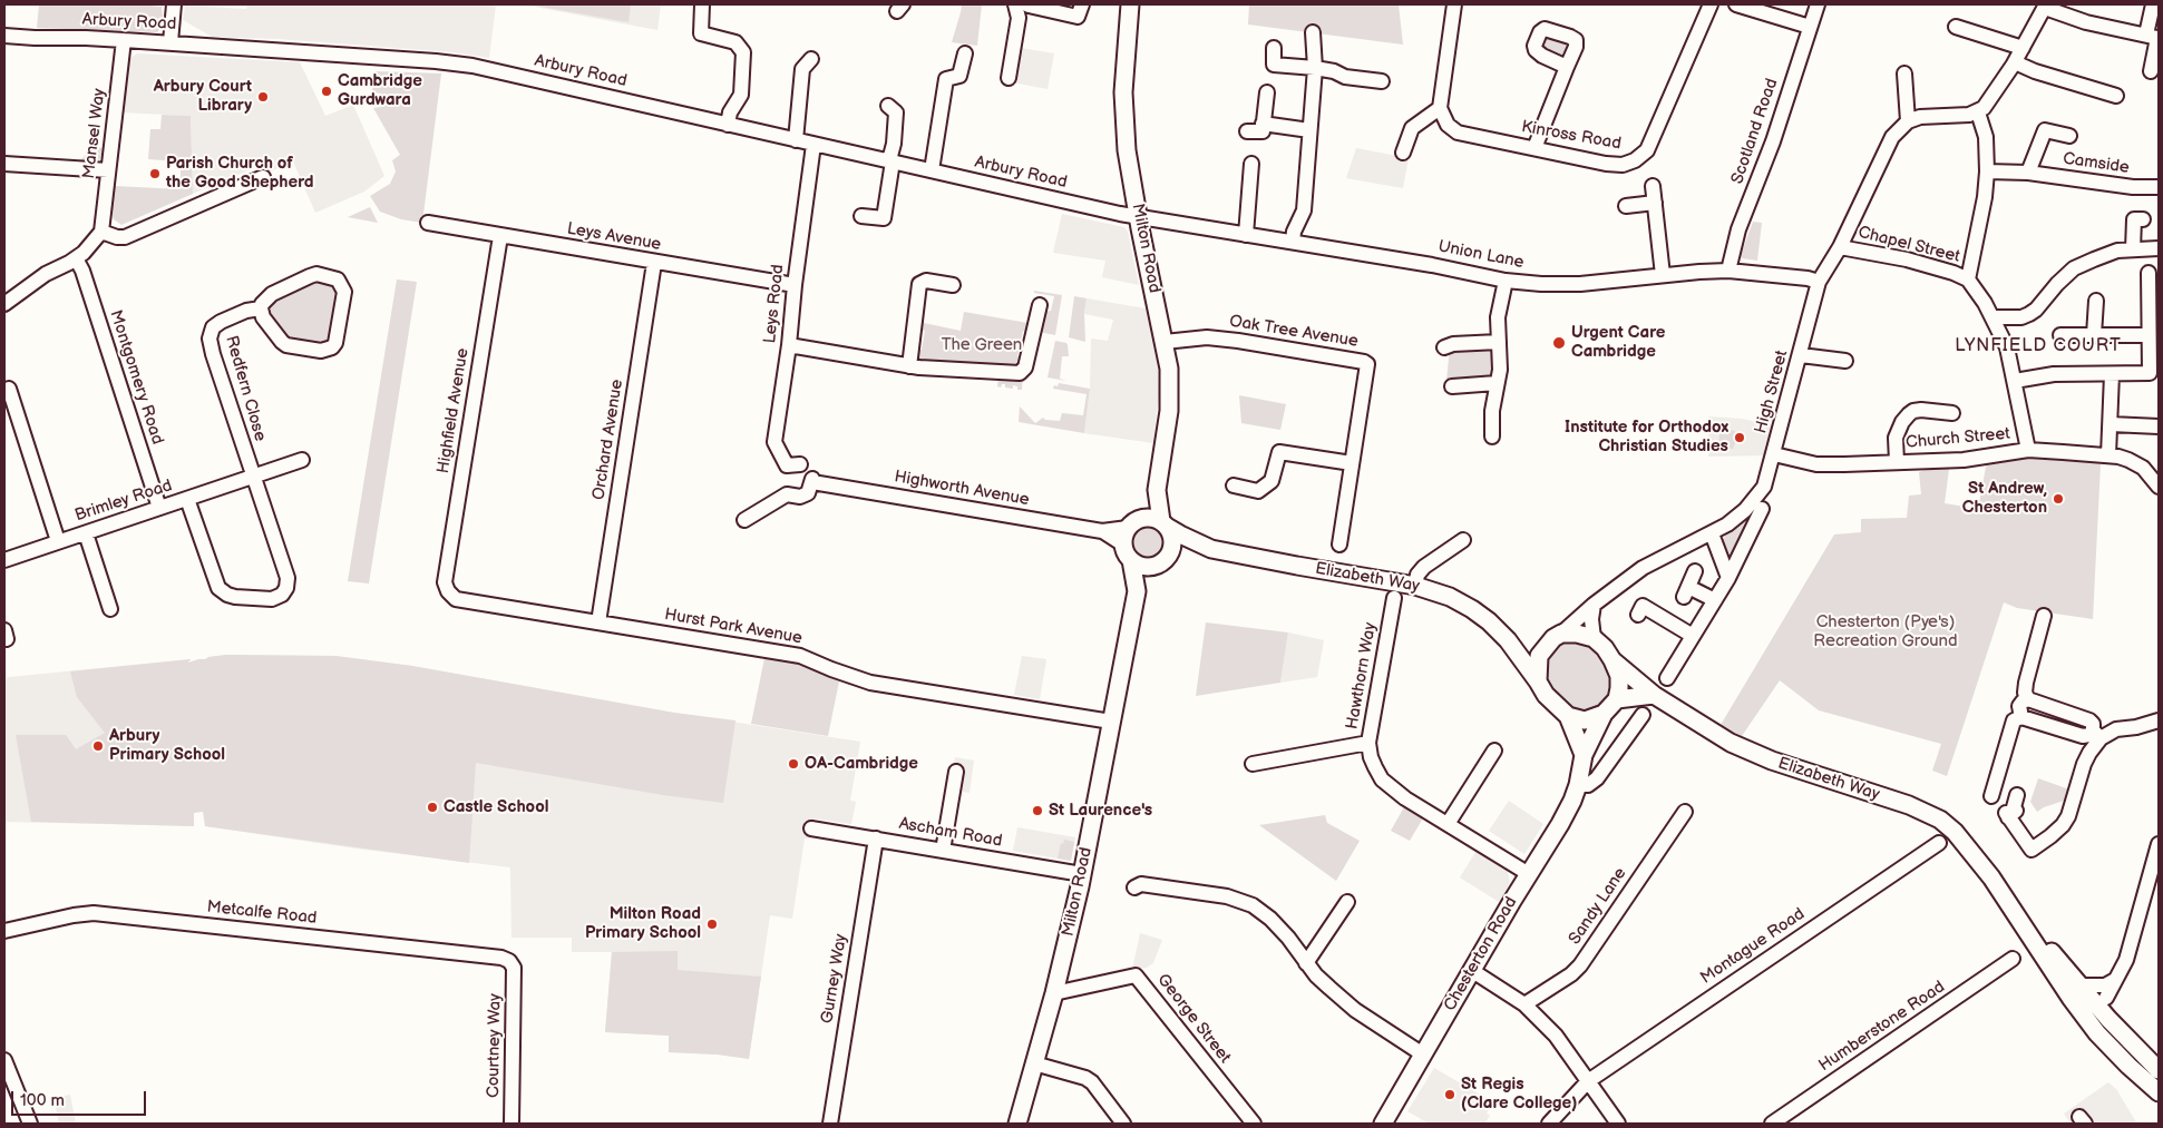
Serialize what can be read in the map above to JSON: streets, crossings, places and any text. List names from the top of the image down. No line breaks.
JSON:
{"streets":{"main road":["Milton Road","Elizabeth Way","Chesterton Road"],"street":["Arbury Road","Scotland Road","Mansel Way","Kinross Road","Camside","Leys Avenue","Chapel Street","Union Lane","Leys Road","Oak Tree Avenue","Montgomery Road","Redfern Close","High Street","Highfield Avenue","Church Street","Orchard Avenue","Highworth Avenue","Brimley Road","Hurst Park Avenue","Hawthorn Way","Ascham Road","Sandy Lane","Metcalfe Road","Montague Road","Gurney Way","George Street","Humberstone Road","Courtney Way"]},"crossings":[["Arbury Road","Mansel Way"],["Arbury Road","Milton Road"],["Arbury Road","Union Lane"],["Arbury Road","Leys Road"],["Scotland Road","Union Lane"],["Leys Avenue","Leys Road"],["Leys Avenue","Highfield Avenue"],["Leys Avenue","Orchard Avenue"],["Chapel Street","High Street"],["Chapel Street","Church Street"],["Milton Road","Union Lane"],["Milton Road","Oak Tree Avenue"],["Milton Road","Highworth Avenue"],["Milton Road","Elizabeth Way"],["Milton Road","Hurst Park Avenue"],["Milton Road","Ascham Road"],["Milton Road","George Street"],["Union Lane","High Street"],["Montgomery Road","Brimley Road"],["Redfern Close","Brimley Road"],["High Street","Church Street"],["High Street","Elizabeth Way"],["High Street","Chesterton Road"],["Highfield Avenue","Hurst Park Avenue"],["Orchard Avenue","Hurst Park Avenue"],["Highworth Avenue","Elizabeth Way"],["Elizabeth Way","Chesterton Road"],["Hawthorn Way","Chesterton Road"],["Ascham Road","Gurney Way"],["Metcalfe Road","Courtney Way"]],"districts":["LYNFIELD COURT"],"parks":["The Green","Chesterton (Pye's) Recreation Ground"],"places":["Cambridge Gurdwara","Arbury Court Library","Parish Church of the Good Shepherd","Urgent Care Cambridge","Institute for Orthodox Christian Studies","St Andrew, Chesterton","Arbury Primary School","OA-Cambridge","Castle School","St Laurence's","Milton Road Primary School","St Regis (Clare College)"],"scale_bar":"100 m"}
